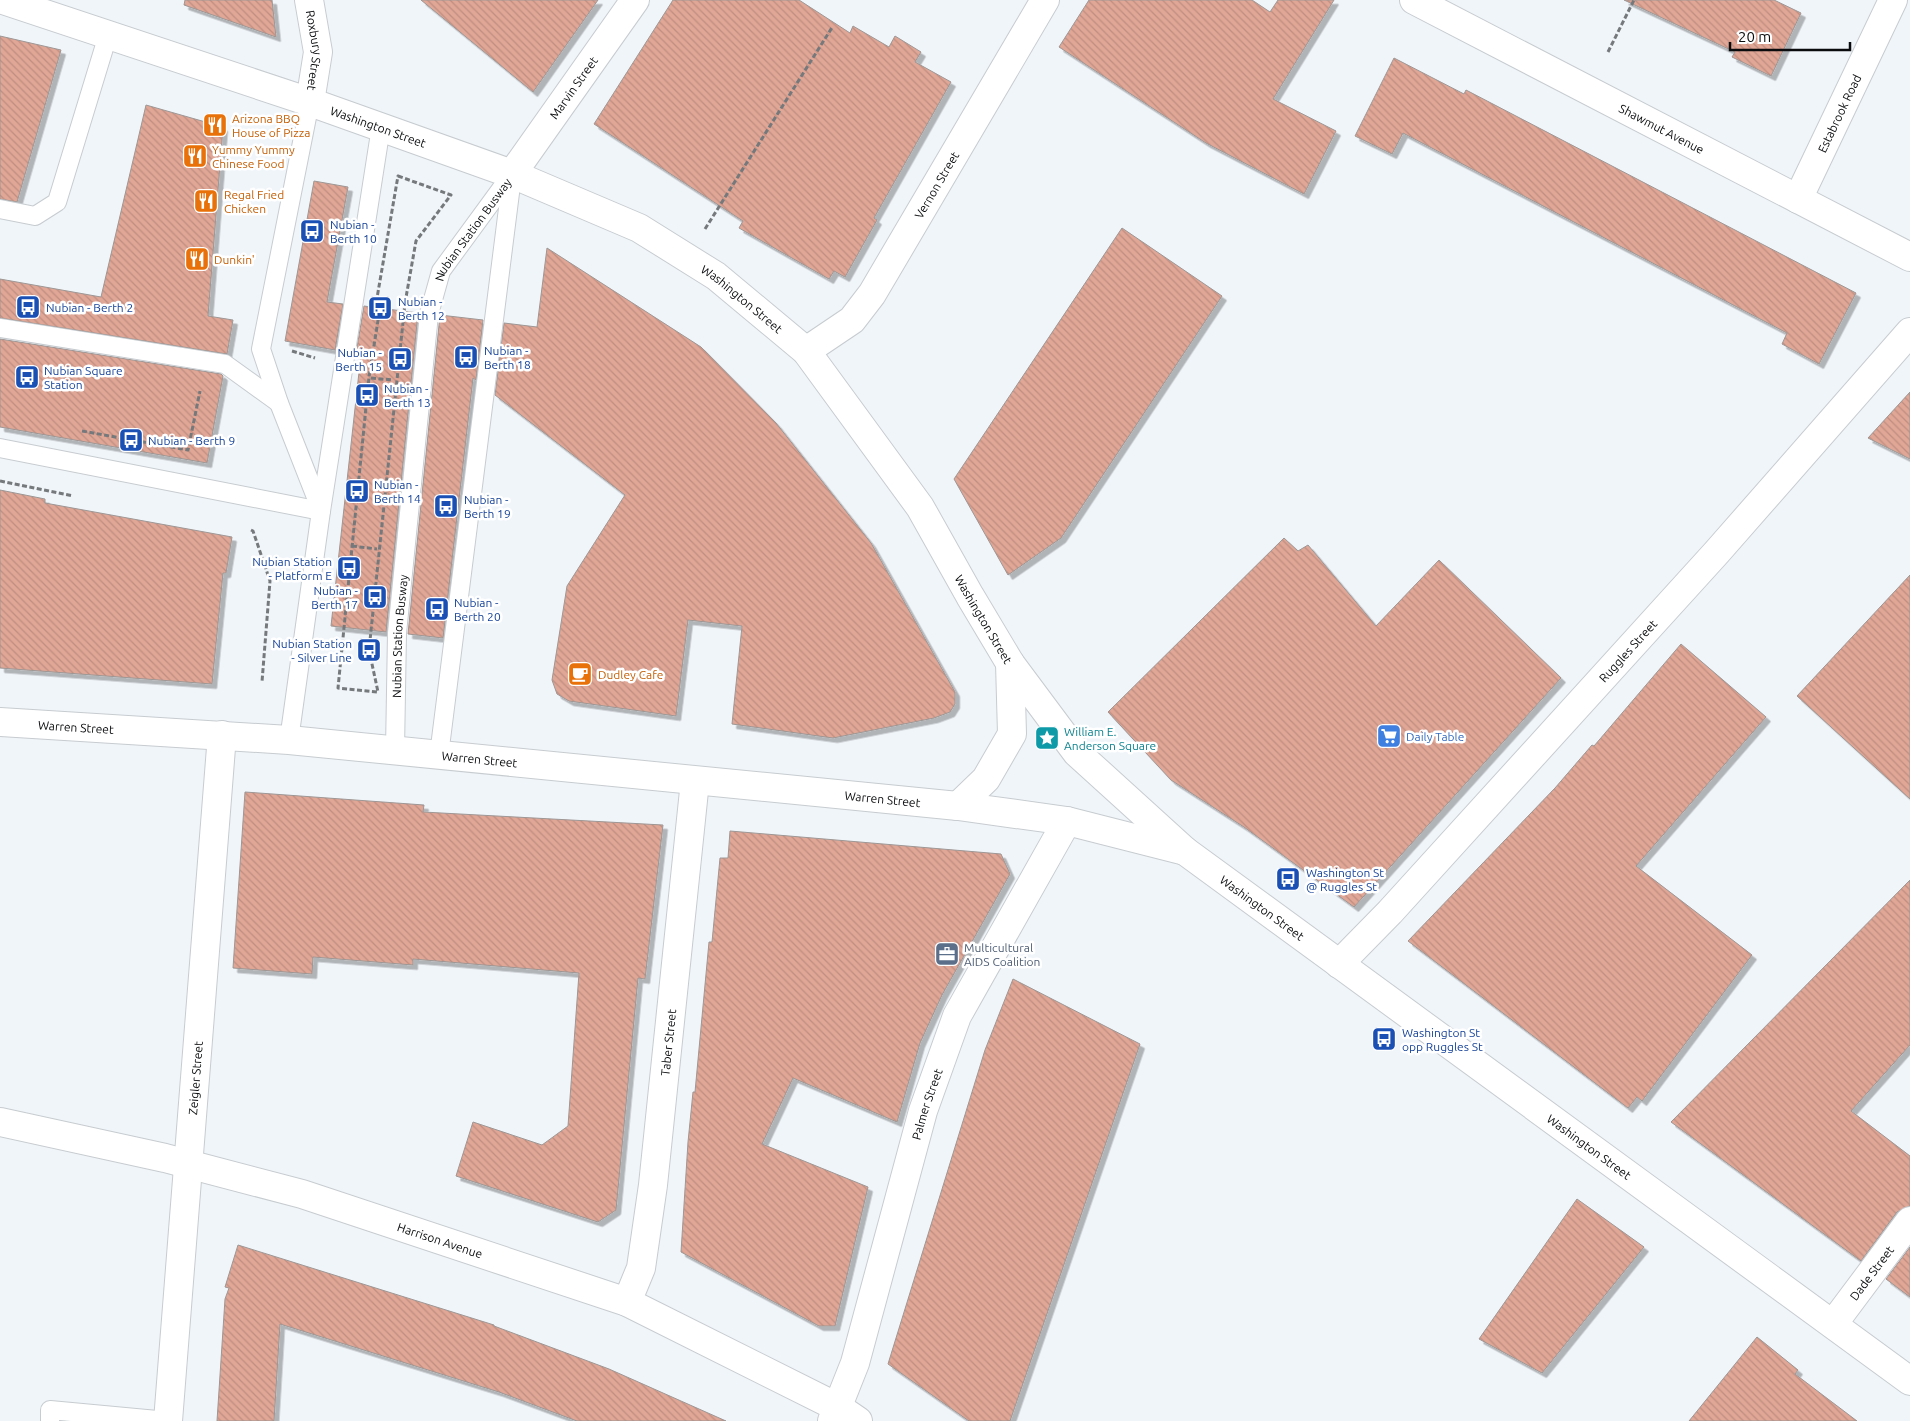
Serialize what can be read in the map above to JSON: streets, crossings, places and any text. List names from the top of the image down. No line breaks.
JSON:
{"streets":{"main road":["Roxbury Street","Marvin Street","Estabrook Road","Washington Street","Shawmut Avenue","Vernon Street","Ruggles Street","Warren Street","Taber Street","Zeigler Street","Palmer Street","Harrison Avenue","Dade Street"],"lane":["Nubian Station Busway"]},"crossings":[["Roxbury Street","Washington Street"],["Marvin Street","Washington Street"],["Marvin Street","Nubian Station Busway"],["Estabrook Road","Shawmut Avenue"],["Washington Street","Vernon Street"],["Washington Street","Nubian Station Busway"],["Washington Street","Ruggles Street"],["Washington Street","Warren Street"],["Washington Street","Dade Street"],["Nubian Station Busway","Warren Street"],["Warren Street","Taber Street"],["Warren Street","Zeigler Street"],["Warren Street","Palmer Street"],["Taber Street","Harrison Avenue"],["Zeigler Street","Harrison Avenue"],["Palmer Street","Harrison Avenue"]],"places":{"restaurant":["Arizona BBQ House of Pizza","Yummy Yummy Chinese Food","Regal Fried Chicken","Dunkin'"],"bus stop":["Nubian - Berth 10","Nubian - Berth 2","Nubian - Berth 12","Nubian - Berth 18","Nubian - Berth 15","Nubian Square Station","Nubian - Berth 13","Nubian - Berth 9","Nubian - Berth 14","Nubian - Berth 19","Nubian Station - Platform E","Nubian - Berth 17","Nubian - Berth 20","Nubian Station - Silver Line","Washington St @ Ruggles St","Washington St opp Ruggles St"],"cafe":["Dudley Cafe"],"supermarket":["Daily Table"],"place":["William E. Anderson Square"],"office":["Multicultural AIDS Coalition"]},"scale_bar":"20 m"}
